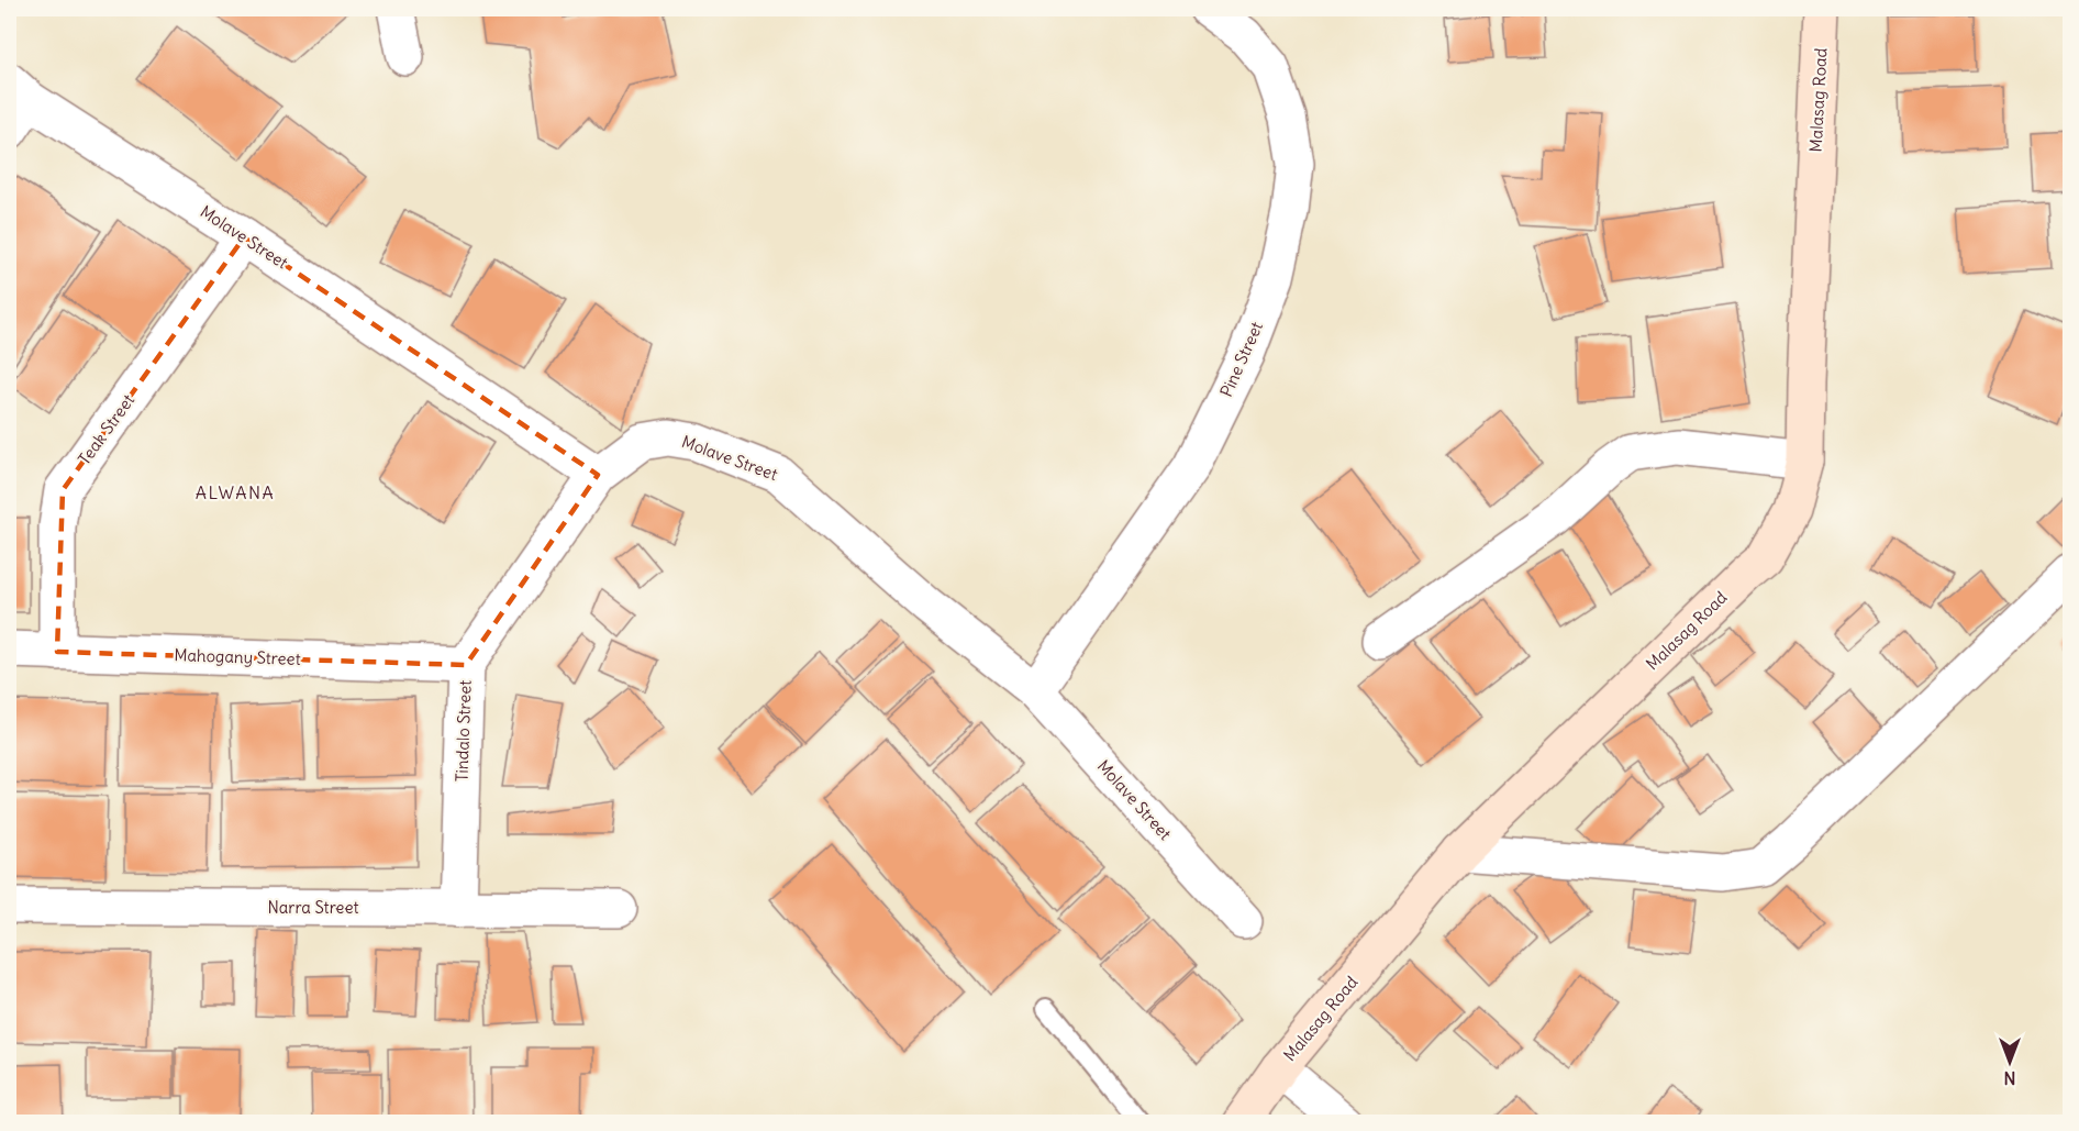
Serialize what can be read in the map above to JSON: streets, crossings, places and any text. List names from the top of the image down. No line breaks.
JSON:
{"streets":{"street":["Malasag Road","Molave Street","Pine Street","Teak Street","Mahogany Street","Tindalo Street","Narra Street"]},"crossings":[["Molave Street","Pine Street"],["Molave Street","Teak Street"],["Molave Street","Tindalo Street"],["Teak Street","Mahogany Street"],["Mahogany Street","Tindalo Street"],["Tindalo Street","Narra Street"]],"districts":["ALWANA"],"north":"bottom"}
